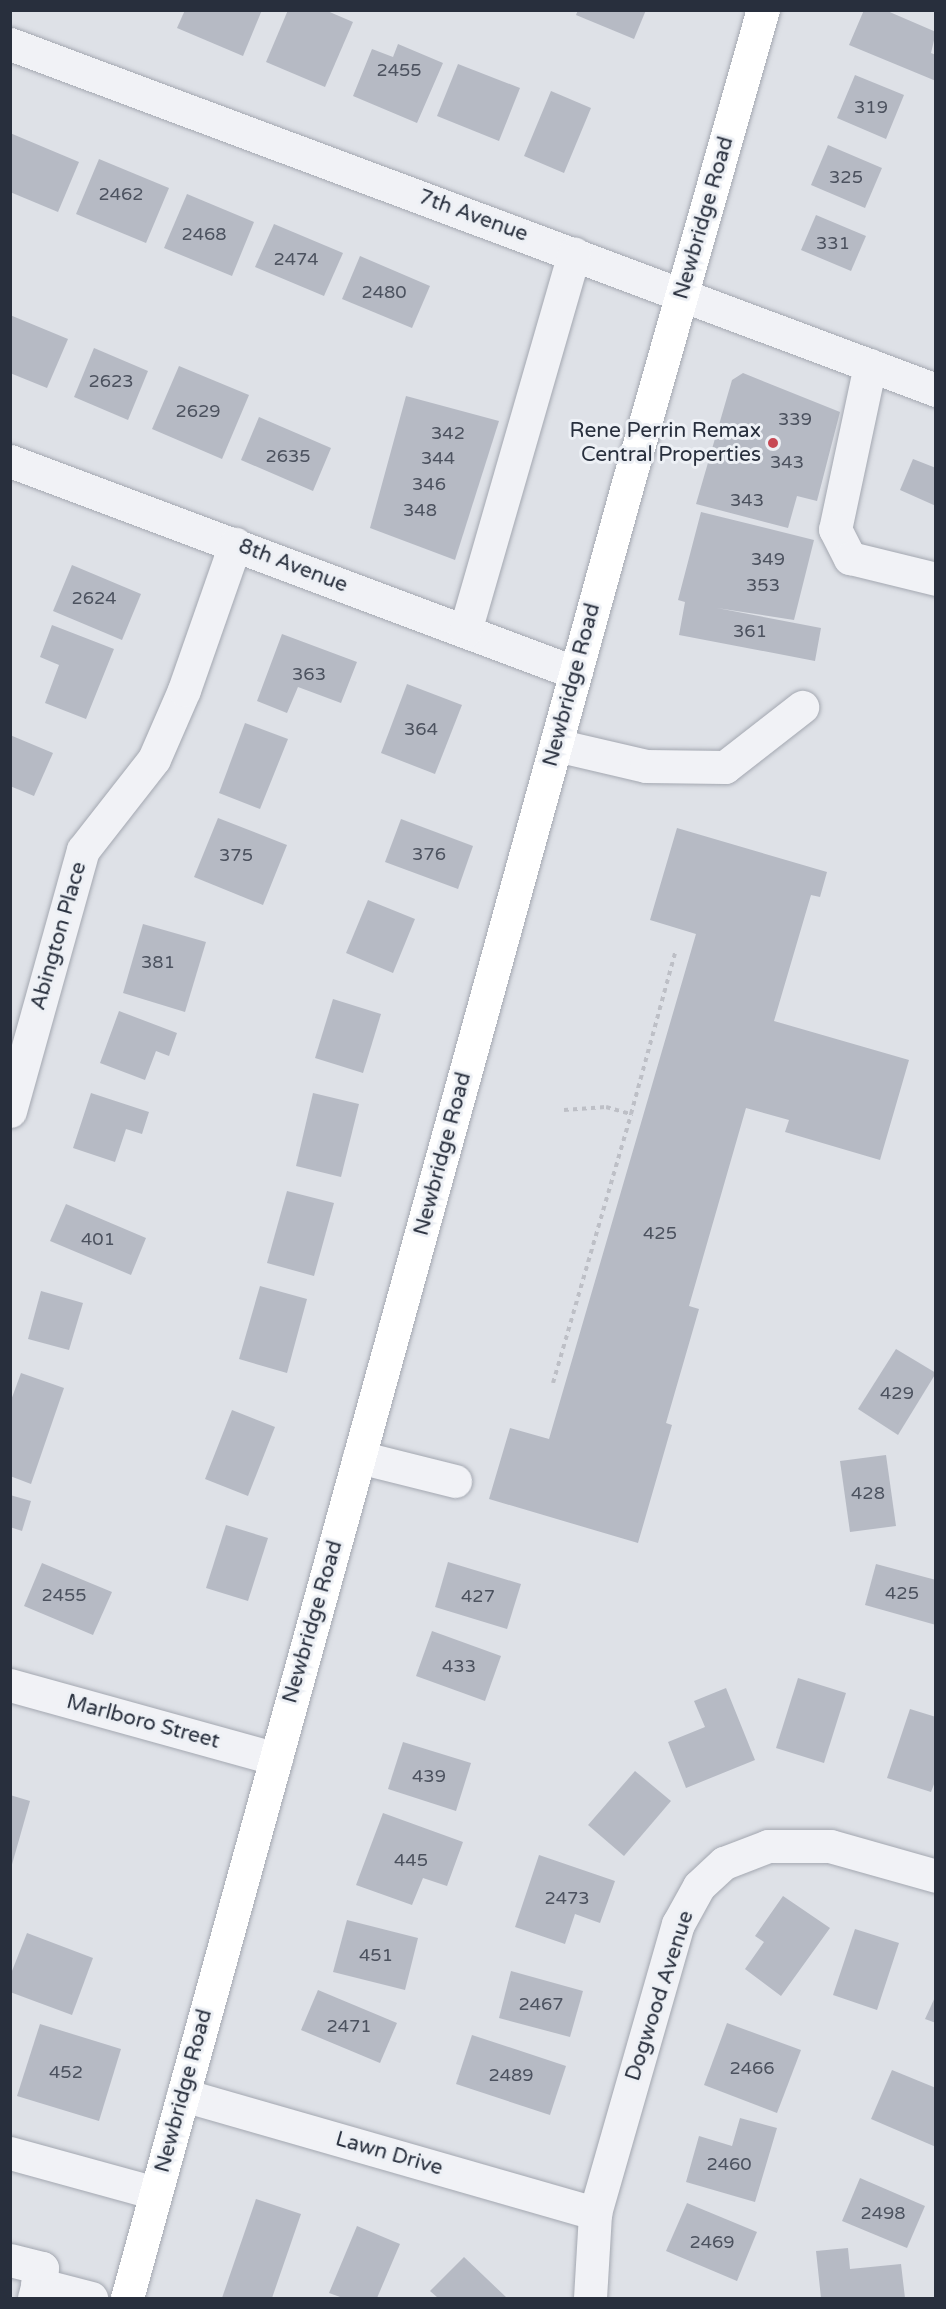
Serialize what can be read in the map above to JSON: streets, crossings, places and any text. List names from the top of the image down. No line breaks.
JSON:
{"streets":{"main road":["Newbridge Road"],"street":["7th Avenue","8th Avenue","Abington Place","Marlboro Street","Dogwood Avenue","Lawn Drive"]},"crossings":[["7th Avenue","Newbridge Road"],["Newbridge Road","8th Avenue"],["Newbridge Road","Marlboro Street"],["Newbridge Road","Lawn Drive"],["8th Avenue","Abington Place"],["Dogwood Avenue","Lawn Drive"]],"places":["Rene Perrin Remax Central Properties"],"house_numbers":["2455","319","325","2462","2468","331","2474","2480","2623","2629","339","342","2635","344","343","346","343","348","349","353","2624","361","363","364","376","375","381","425","401","429","428","425","2455","427","433","439","445","2473","451","2467","2471","2466","452","2489","2460","2498","2469"]}
